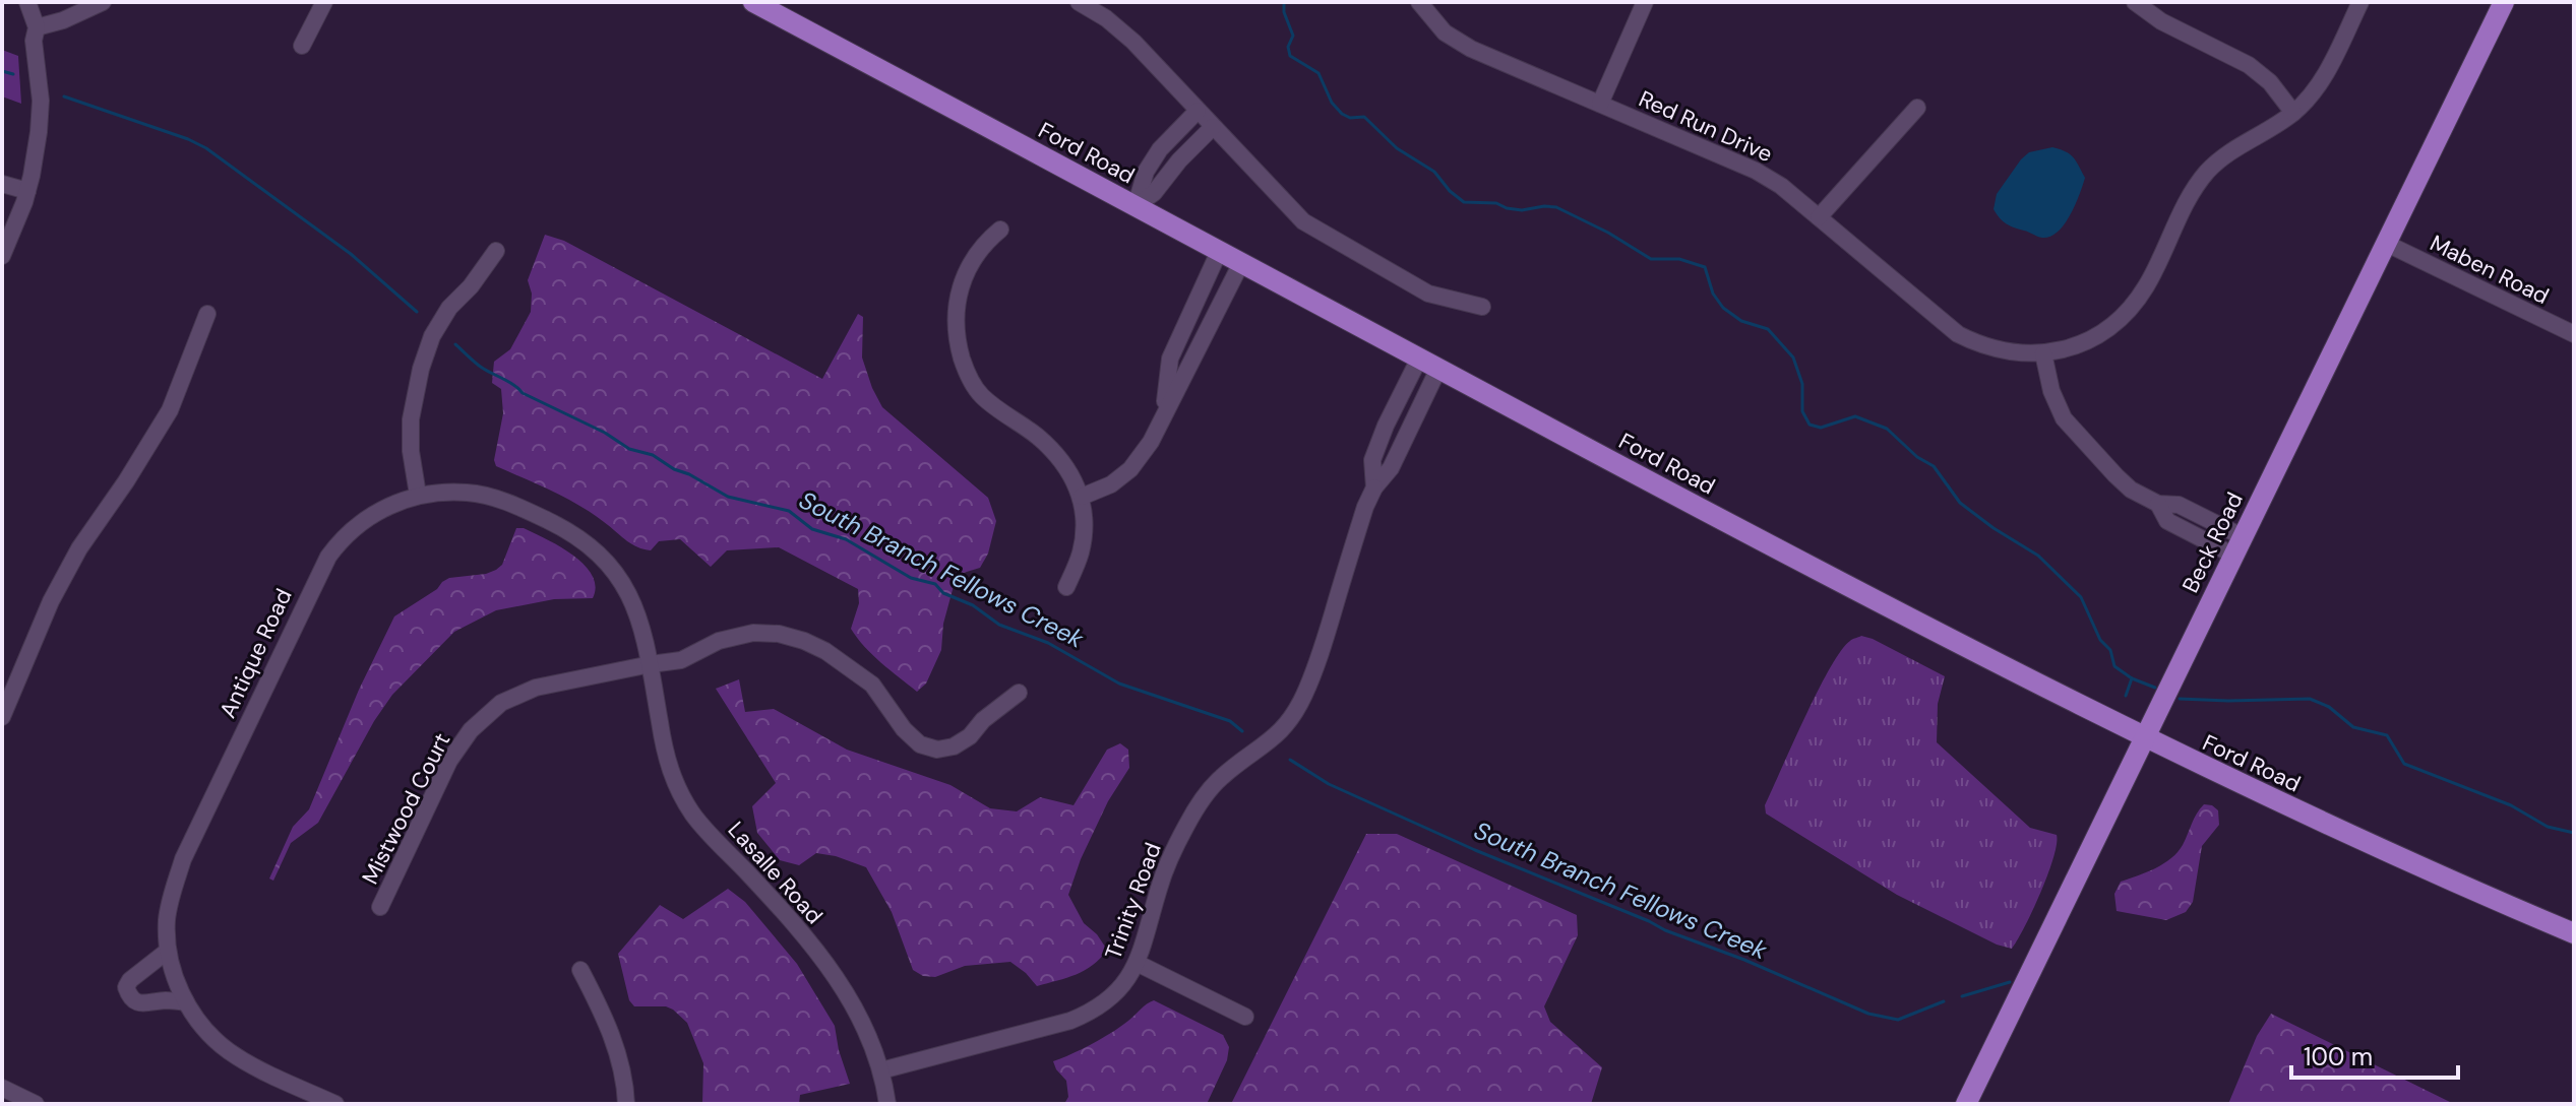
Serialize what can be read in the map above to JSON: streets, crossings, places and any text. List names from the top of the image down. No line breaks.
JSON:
{"streets":{"main road":["Ford Road","Beck Road"],"street":["Red Run Drive","Maben Road","Antique Road","Mistwood Court","Lasalle Road","Trinity Road"]},"crossings":[["Ford Road","Beck Road"],["Ford Road","Trinity Road"],["Maben Road","Beck Road"],["Antique Road","Mistwood Court"],["Antique Road","Lasalle Road"],["Mistwood Court","Lasalle Road"],["Lasalle Road","Trinity Road"]],"water":["South Branch Fellows Creek"],"scale_bar":"100 m"}
